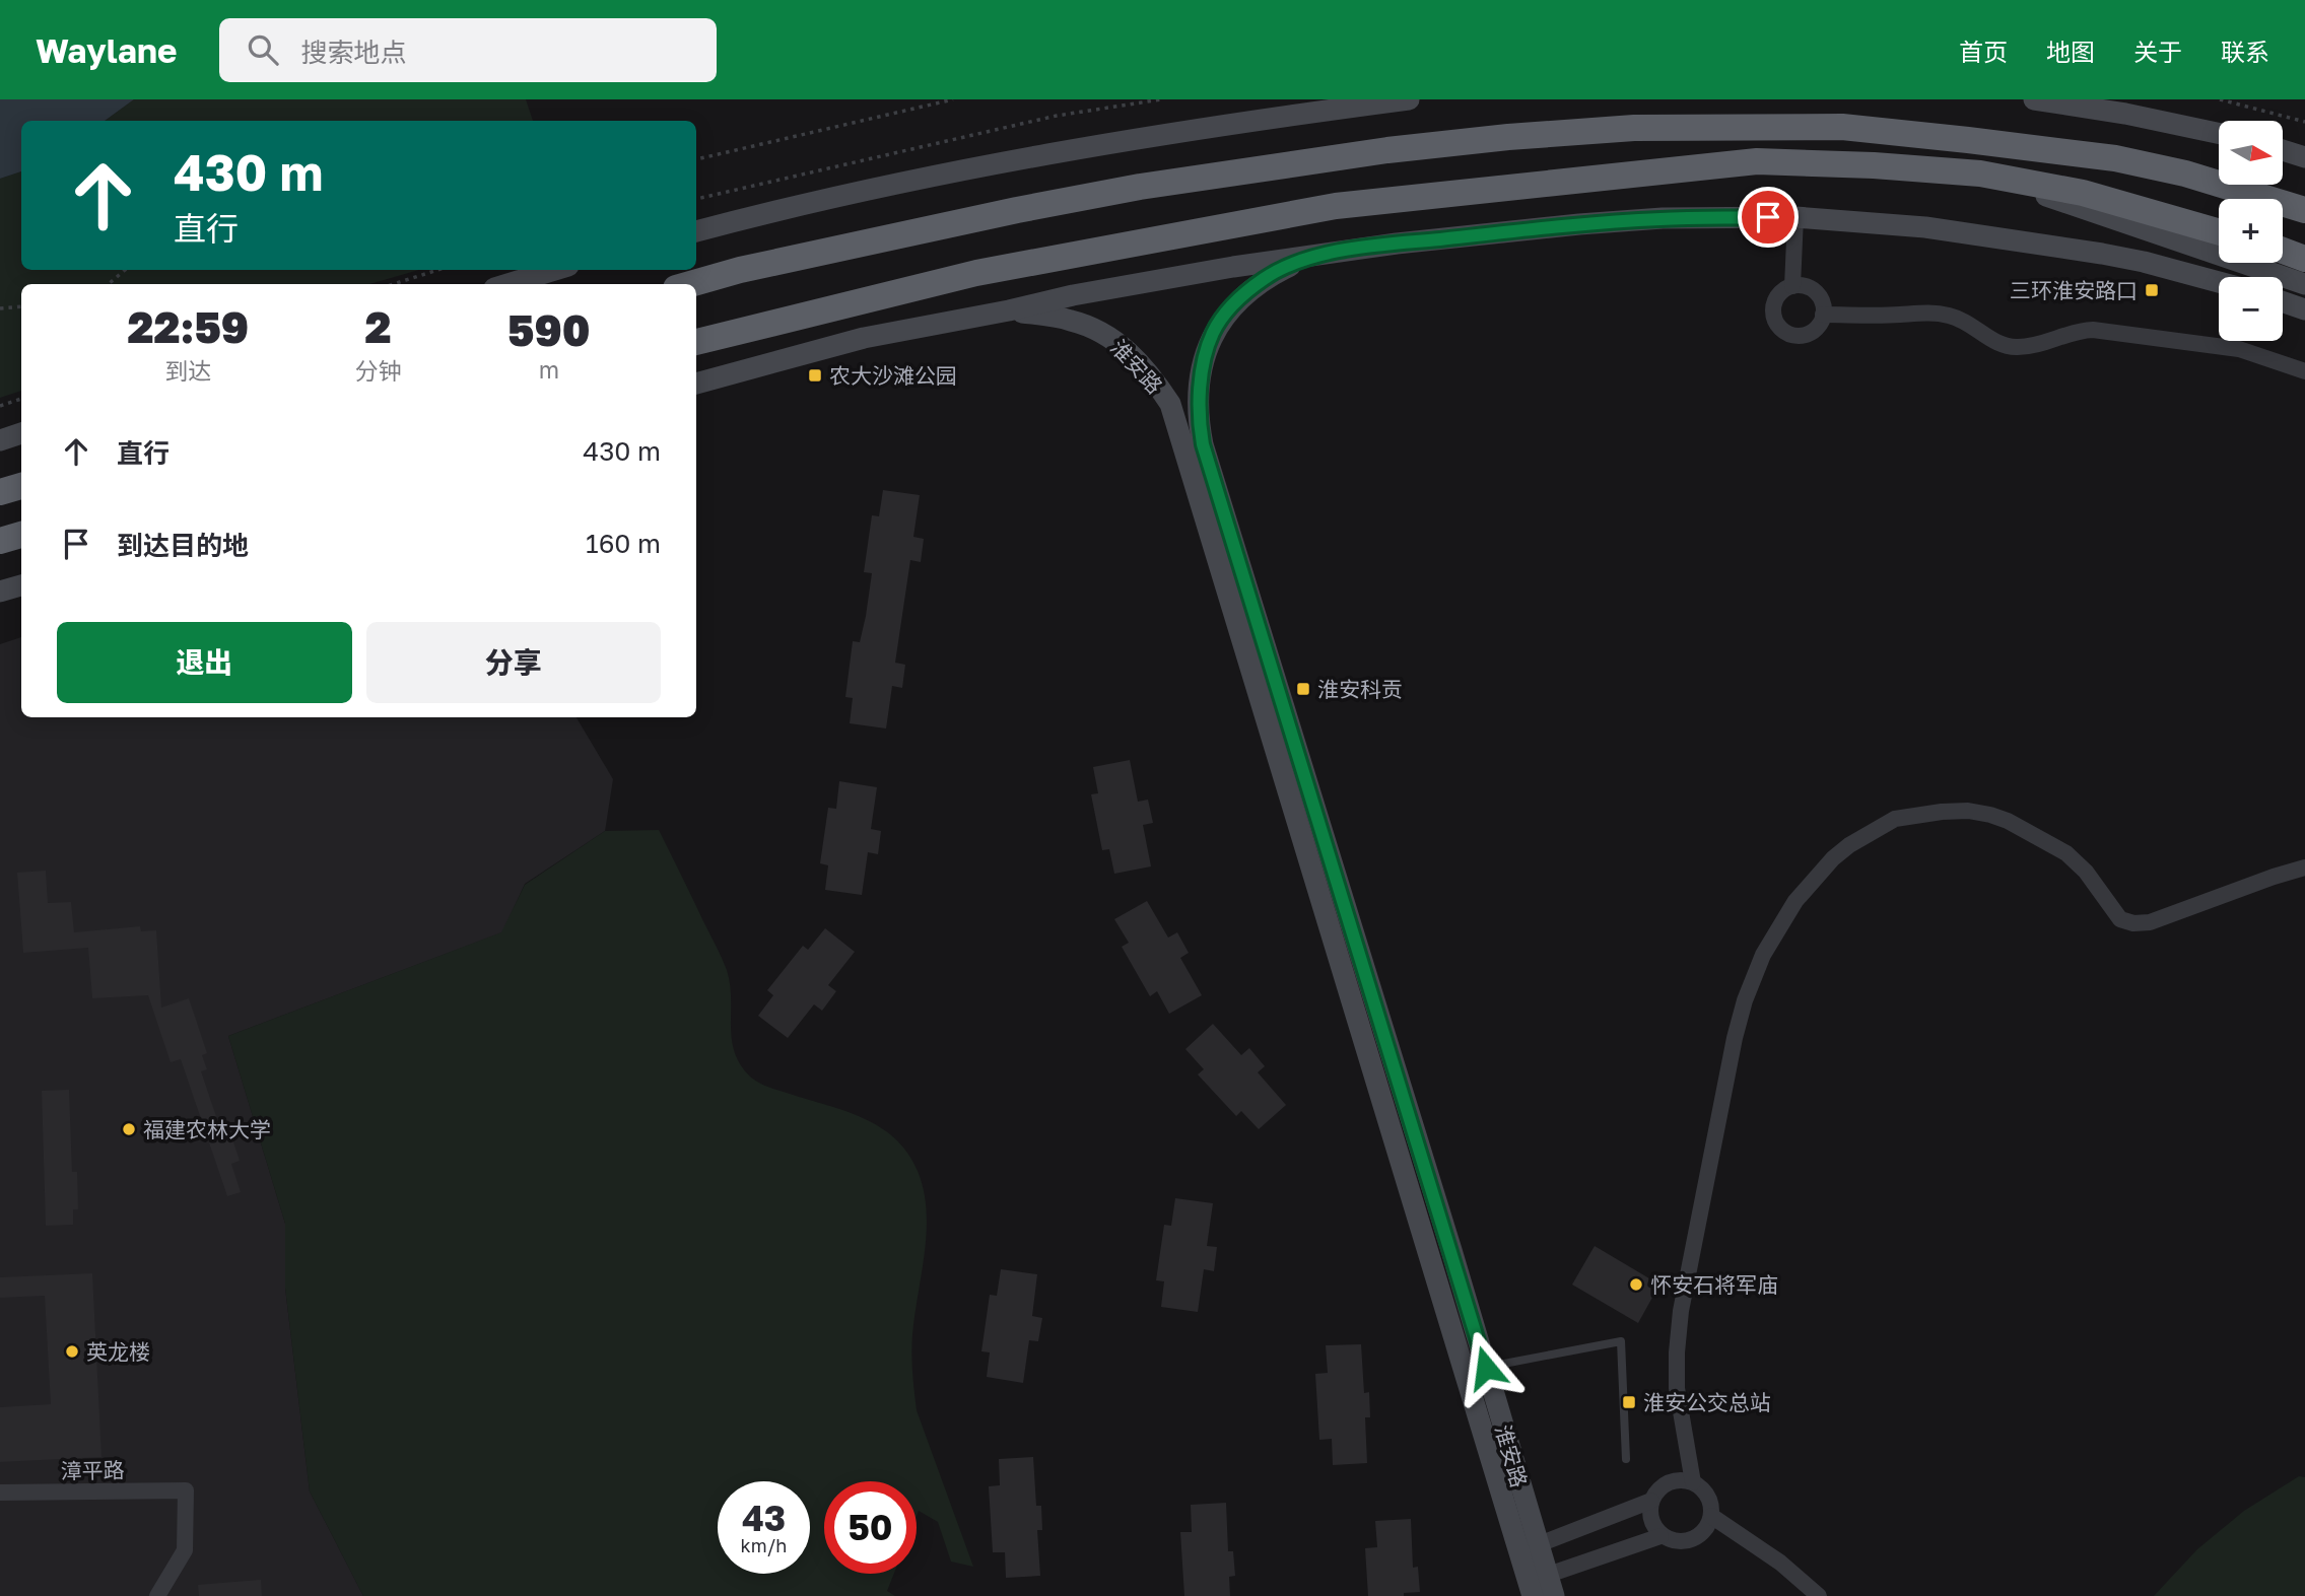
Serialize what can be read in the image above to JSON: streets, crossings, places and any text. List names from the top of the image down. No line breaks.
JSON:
{"streets":{"main road":["淮安路"],"street":["漳平路"]},"places":{"transit":["三环淮安路口","农大沙滩公园","淮安科贡","淮安公交总站"],"other":["福建农林大学","怀安石将军庙","英龙楼"]},"north":"right","page":{"header":"Waylane","search":"搜索地点","nav":["首页","地图","关于","联系"],"map_buttons":["+","−"],"turn":["430 m","直行"],"eta":["22:59","到达","2","分钟","590","m"],"list":[{"name":"直行","value":"430 m"},{"name":"到达目的地","value":"160 m"}],"buttons":["退出","分享"],"speed":"43 km/h","limit":"50"}}
